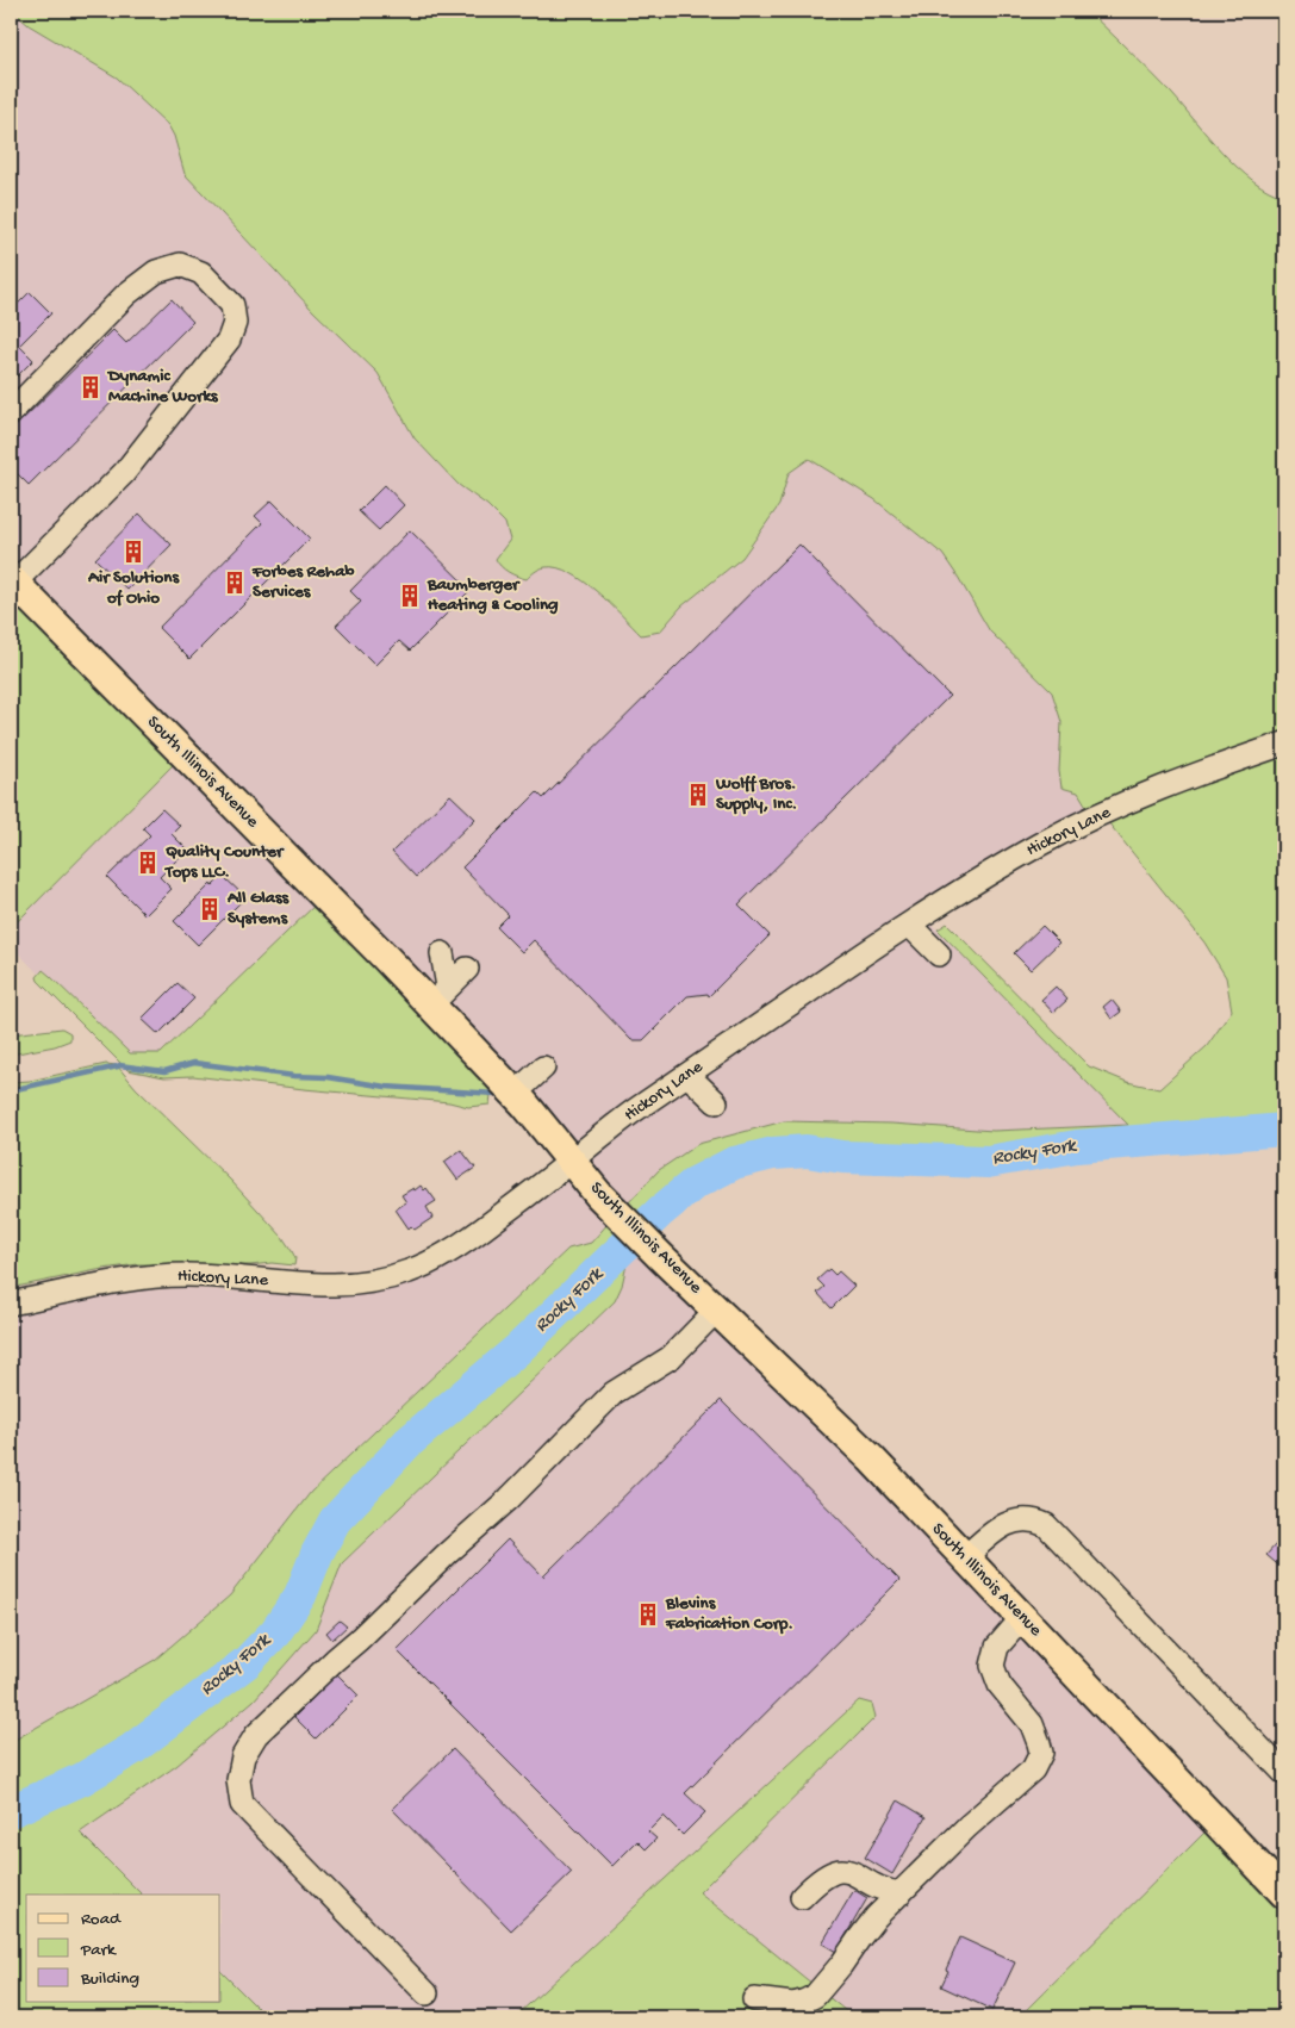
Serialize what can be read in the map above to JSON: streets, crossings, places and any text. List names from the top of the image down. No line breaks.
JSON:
{"streets":{"main road":["South Illinois Avenue"],"street":["Hickory Lane"]},"crossings":[["South Illinois Avenue","Hickory Lane"]],"water":["Rocky Fork"],"places":{"building":["Dynamic Machine Works","Air Solutions of Ohio","Forbes Rehab Services","Baumberger Heating & Cooling","Wolff Bros. Supply, Inc.","Quality Counter Tops LLC.","All Glass Systems","Blevins Fabrication Corp."]},"legend":["Road","Park","Building"]}
